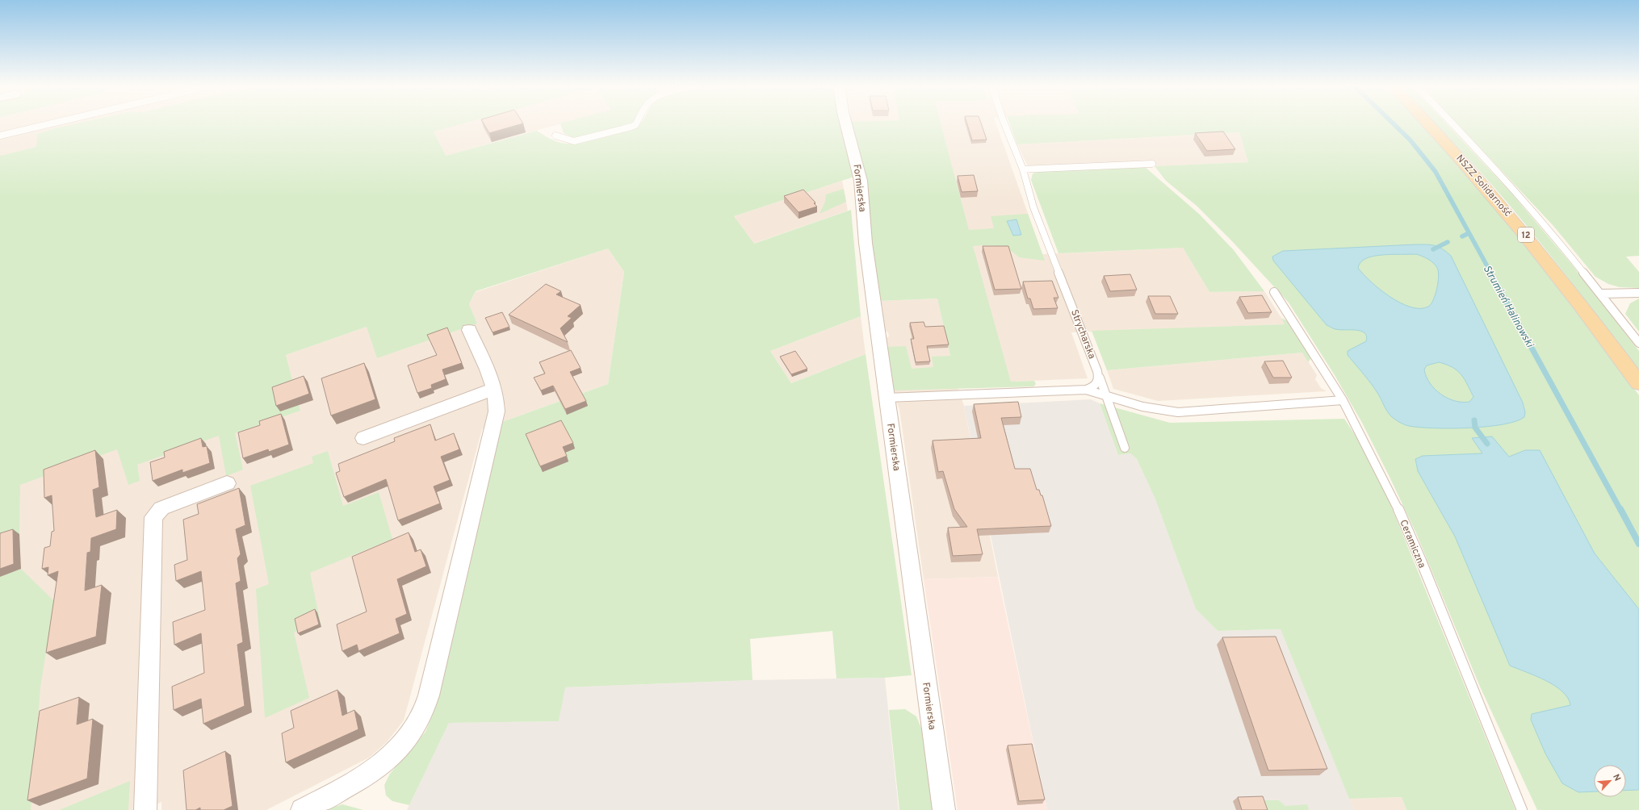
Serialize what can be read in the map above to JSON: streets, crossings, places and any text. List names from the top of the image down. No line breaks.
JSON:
{"streets":{"main road":["NSZZ Solidarność","12"],"street":["Formierska"],"lane":["Strycharska","Ceramiczna"]},"water":["Strumień Halinowski"],"north":"top right"}
